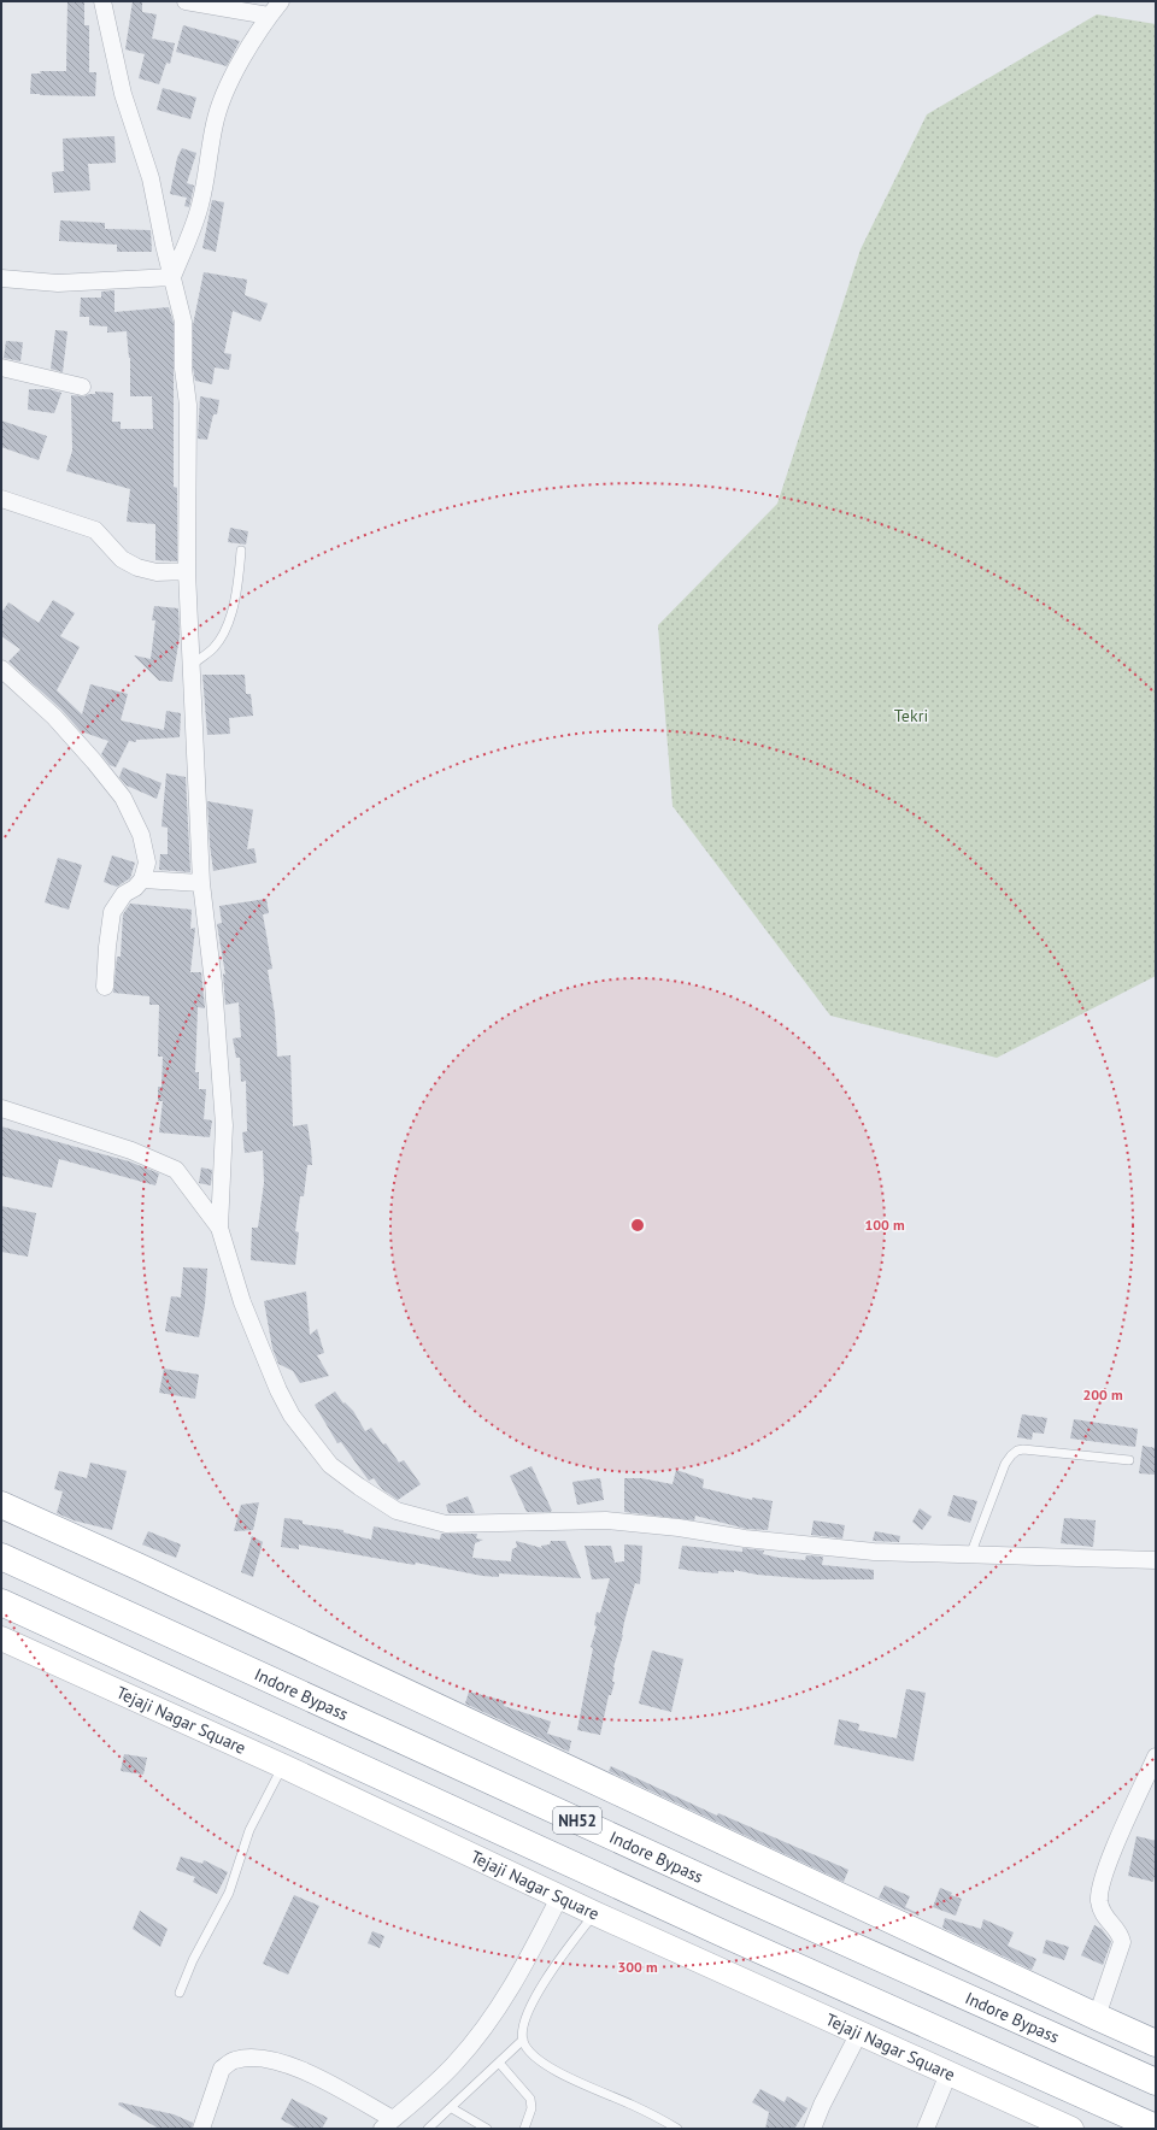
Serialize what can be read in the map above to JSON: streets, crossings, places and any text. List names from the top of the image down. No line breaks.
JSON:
{"streets":{"highway":["Indore Bypass","NH52"],"street":["Tejaji Nagar Square"]},"parks":["Tekri"],"rings":["100 m","200 m","300 m"]}
